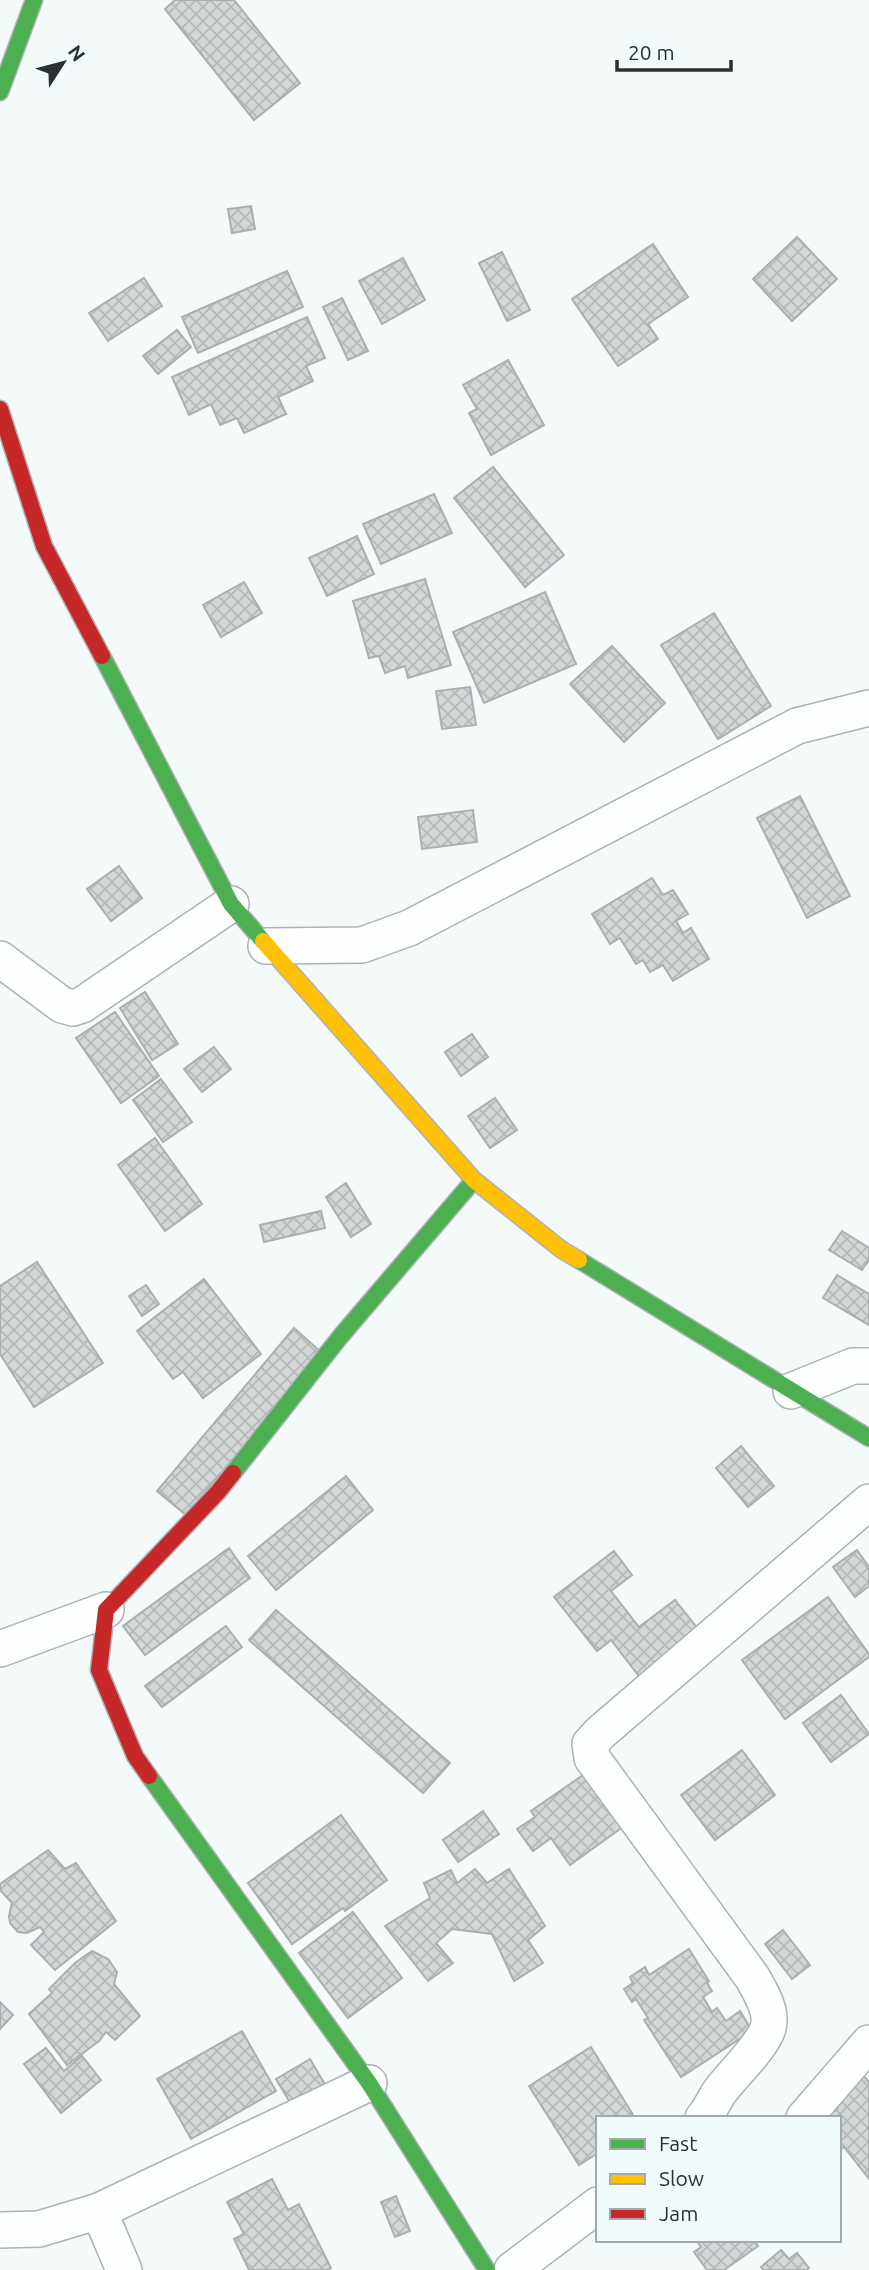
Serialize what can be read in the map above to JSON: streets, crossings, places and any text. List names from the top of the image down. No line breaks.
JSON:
{"legend":["Fast","Slow","Jam"],"scale_bar":"20 m","north":"top right"}
